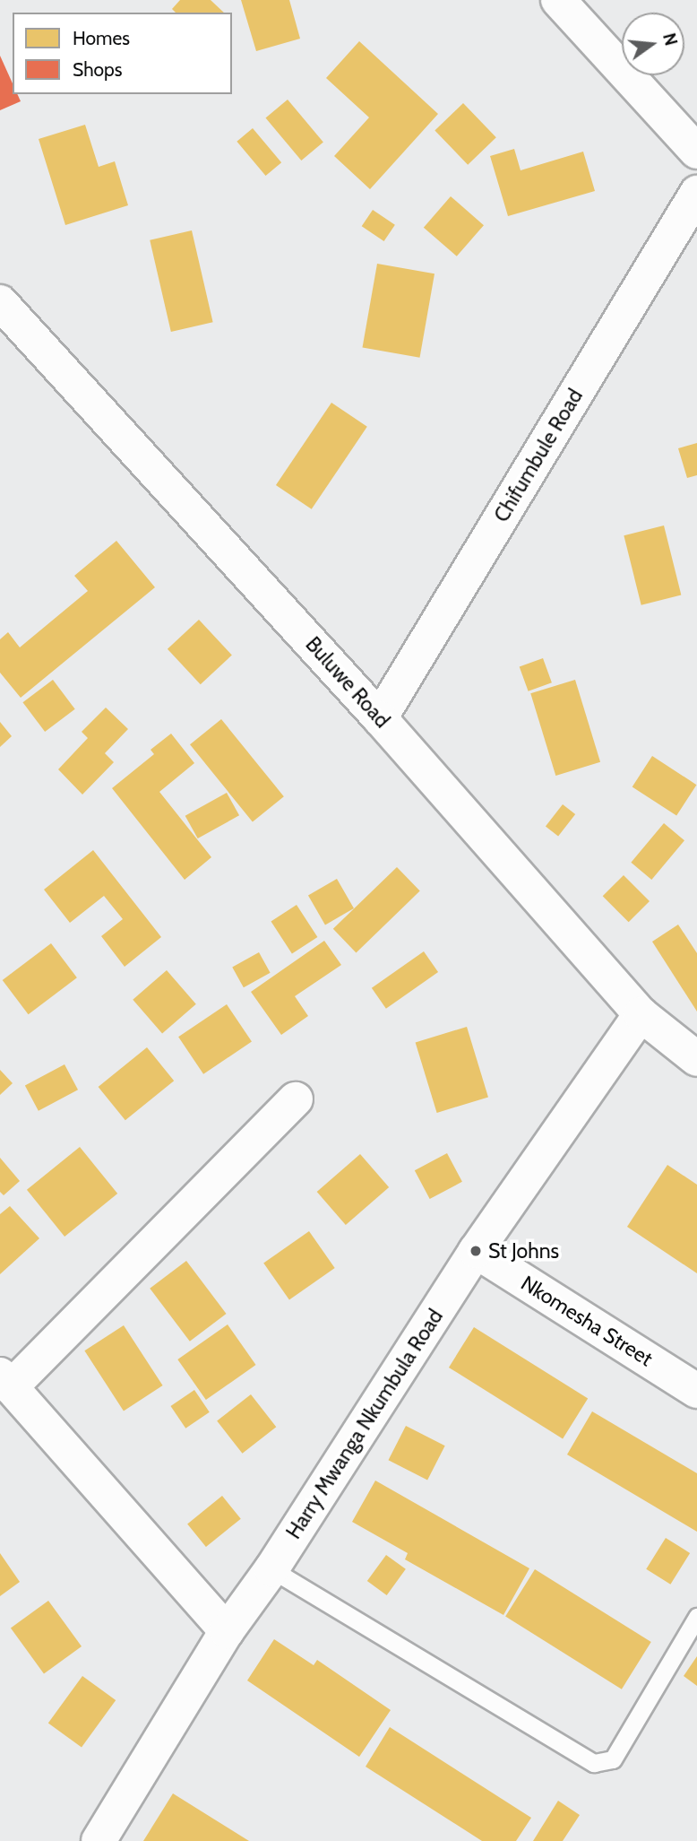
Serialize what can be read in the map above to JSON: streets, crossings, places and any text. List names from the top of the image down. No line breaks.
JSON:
{"streets":{"street":["Chifumbule Road","Buluwe Road","Nkomesha Street","Harry Mwanga Nkumbula Road"]},"crossings":[["Chifumbule Road","Buluwe Road"],["Buluwe Road","Harry Mwanga Nkumbula Road"],["Nkomesha Street","Harry Mwanga Nkumbula Road"]],"places":["St Johns"],"legend":["Homes","Shops"],"north":"right"}
